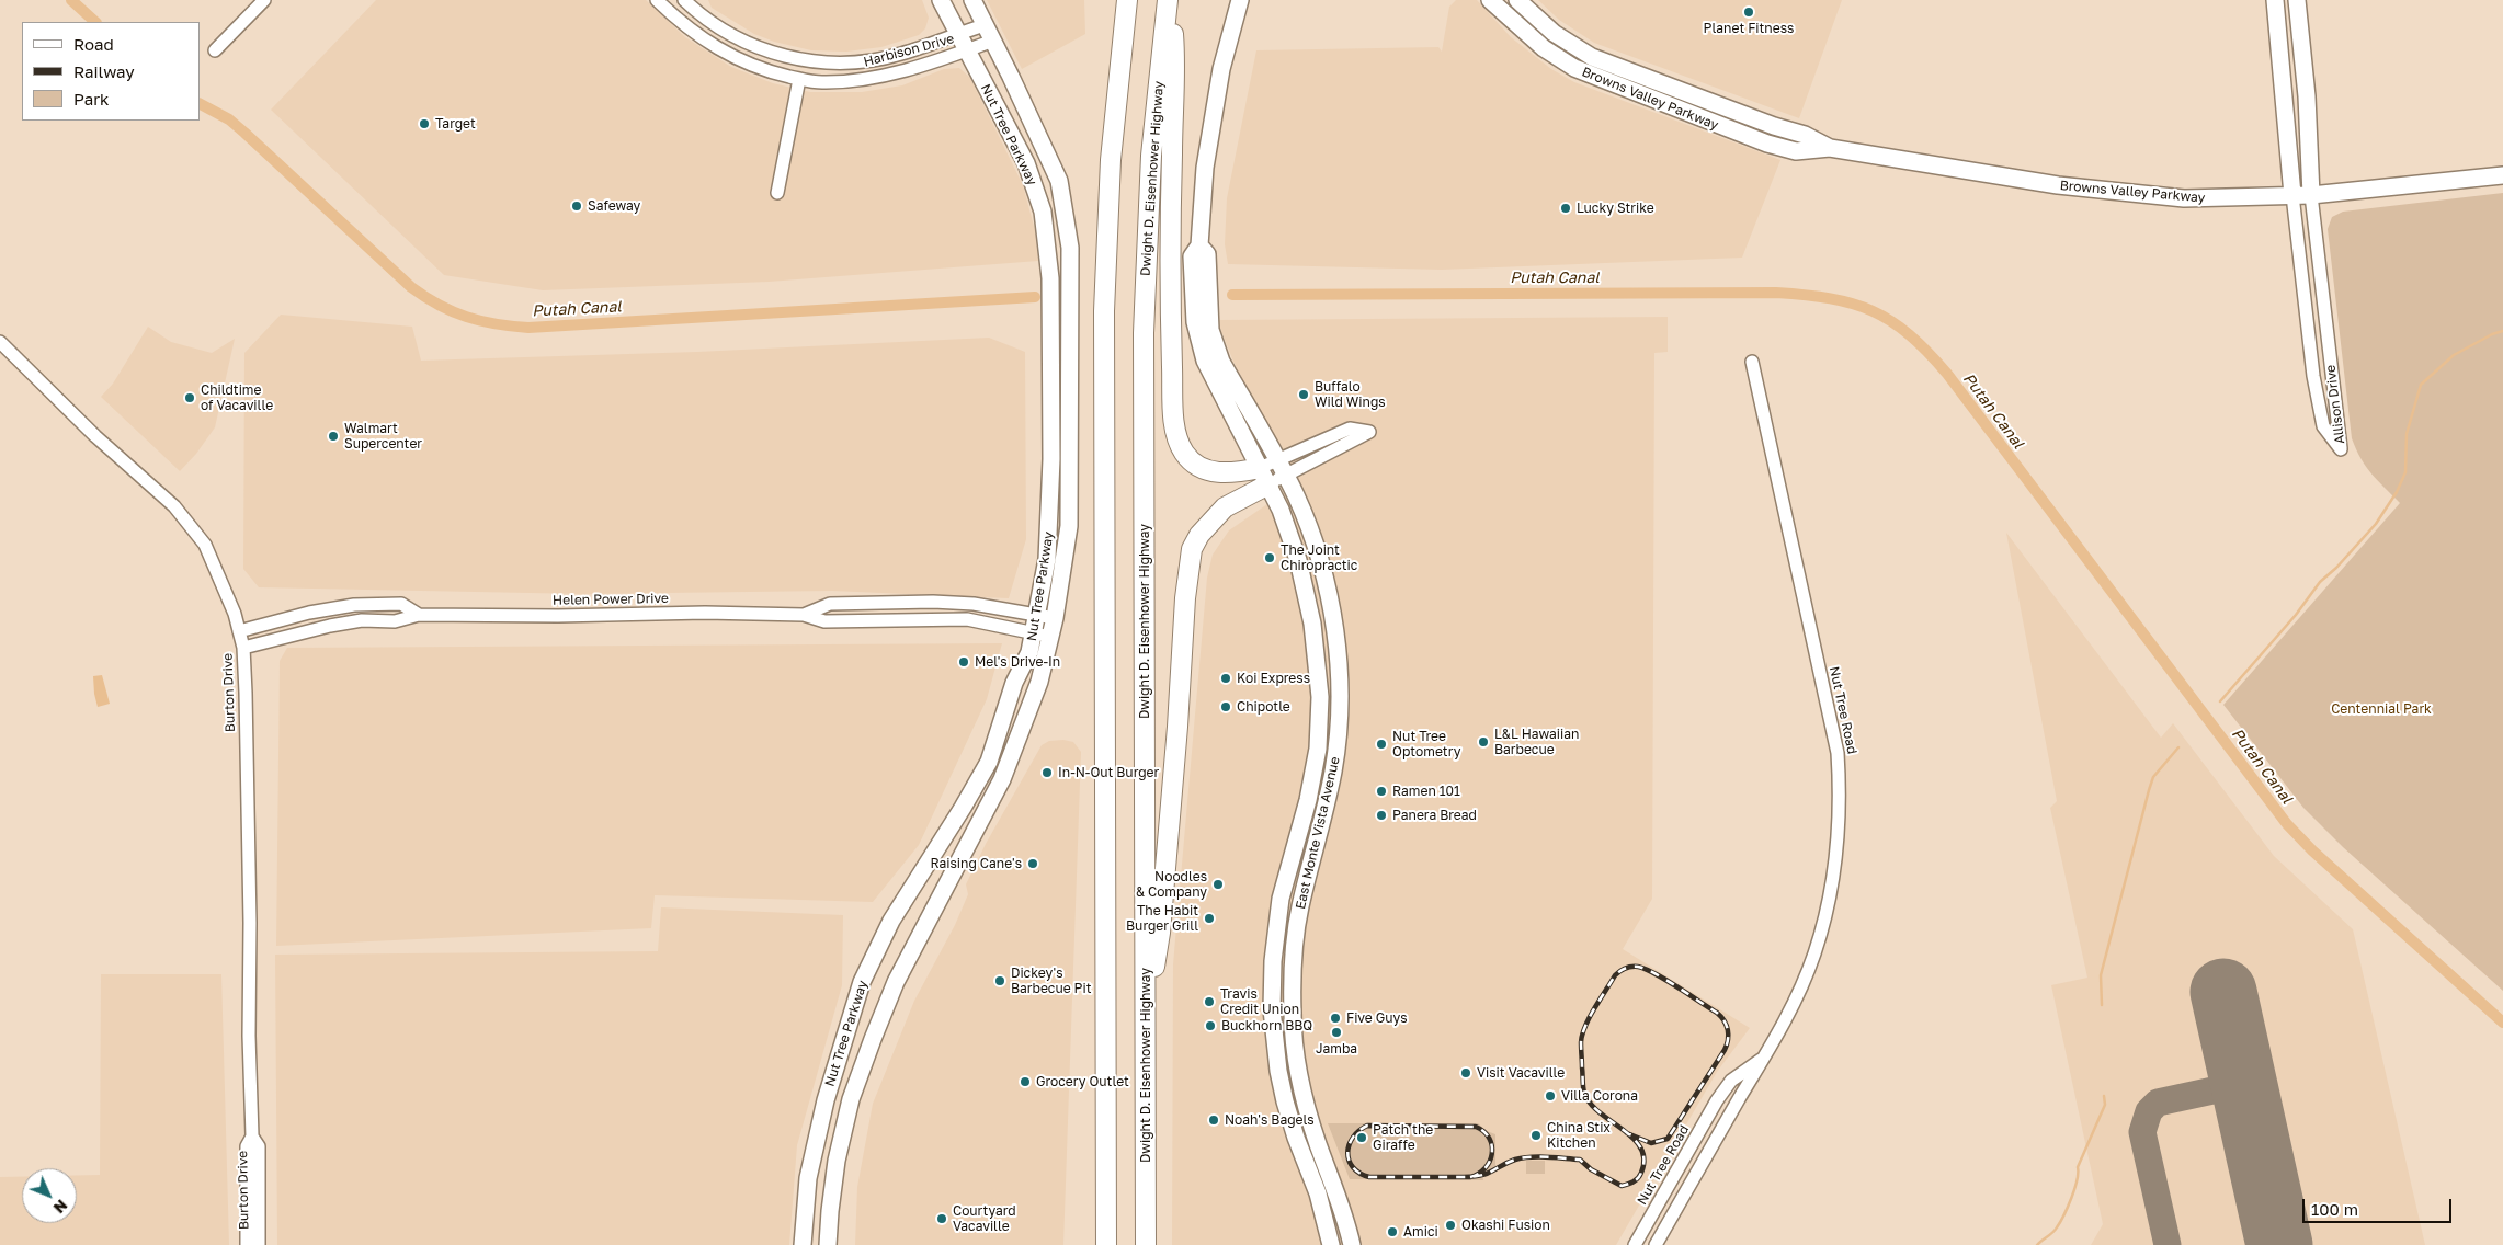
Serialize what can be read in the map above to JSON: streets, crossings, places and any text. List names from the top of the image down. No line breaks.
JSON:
{"streets":{"highway":["Dwight D. Eisenhower Highway"],"main road":["Browns Valley Parkway","Nut Tree Parkway","Allison Drive","East Monte Vista Avenue"],"street":["Harbison Drive","Helen Power Drive","Burton Drive","Nut Tree Road"]},"crossings":[["Harbison Drive","Nut Tree Parkway"],["Browns Valley Parkway","Allison Drive"],["Nut Tree Parkway","Helen Power Drive"],["Helen Power Drive","Burton Drive"]],"water":["Putah Canal"],"parks":["Centennial Park"],"places":["Planet Fitness","Target","Safeway","Lucky Strike","Buffalo Wild Wings","Childtime of Vacaville","Walmart Supercenter","The Joint Chiropractic","Mel's Drive-In","Koi Express","Chipotle","L&L Hawaiian Barbecue","Nut Tree Optometry","In-N-Out Burger","Ramen 101","Panera Bread","Raising Cane's","Noodles & Company","The Habit Burger Grill","Dickey's Barbecue Pit","Travis Credit Union","Five Guys","Buckhorn BBQ","Jamba","Visit Vacaville","Grocery Outlet","Villa Corona","Noah's Bagels","China Stix Kitchen","Patch the Giraffe","Courtyard Vacaville","Okashi Fusion","Amici"],"legend":["Road","Railway","Park"],"scale_bar":"100 m","north":"bottom right"}
